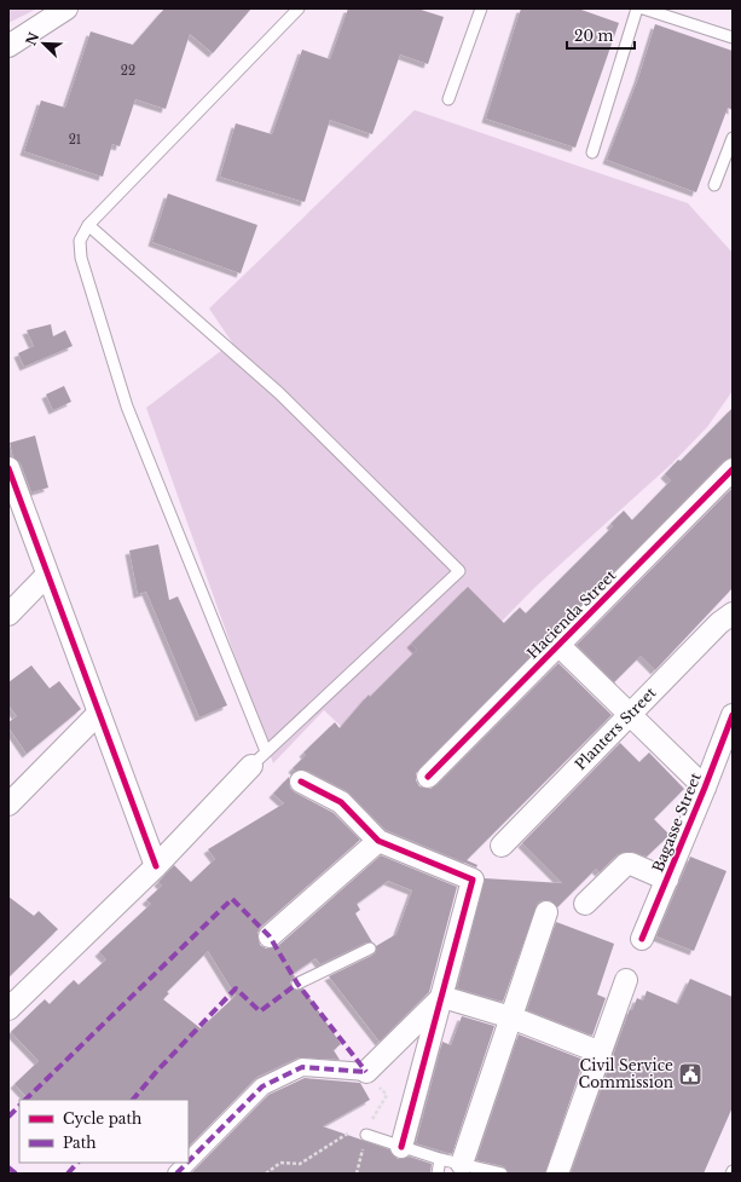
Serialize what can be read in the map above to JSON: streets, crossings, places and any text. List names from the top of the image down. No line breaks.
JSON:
{"streets":{"street":["Hacienda Street","Planters Street","Bagasse Street"]},"places":{"public building":["Civil Service Commission"]},"house_numbers":["22","21"],"legend":["Cycle path","Path"],"scale_bar":"20 m","north":"top left"}
